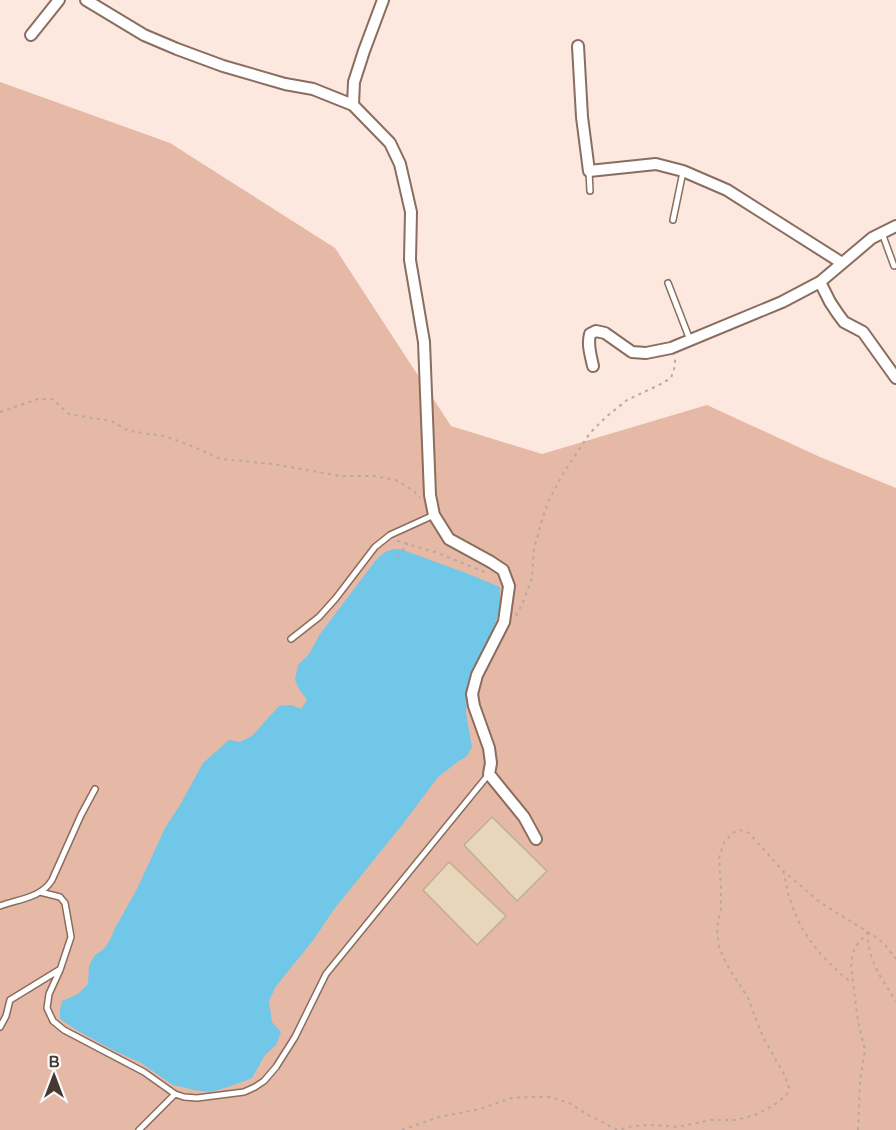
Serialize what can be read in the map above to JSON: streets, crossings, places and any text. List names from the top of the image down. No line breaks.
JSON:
{"north":"top"}
